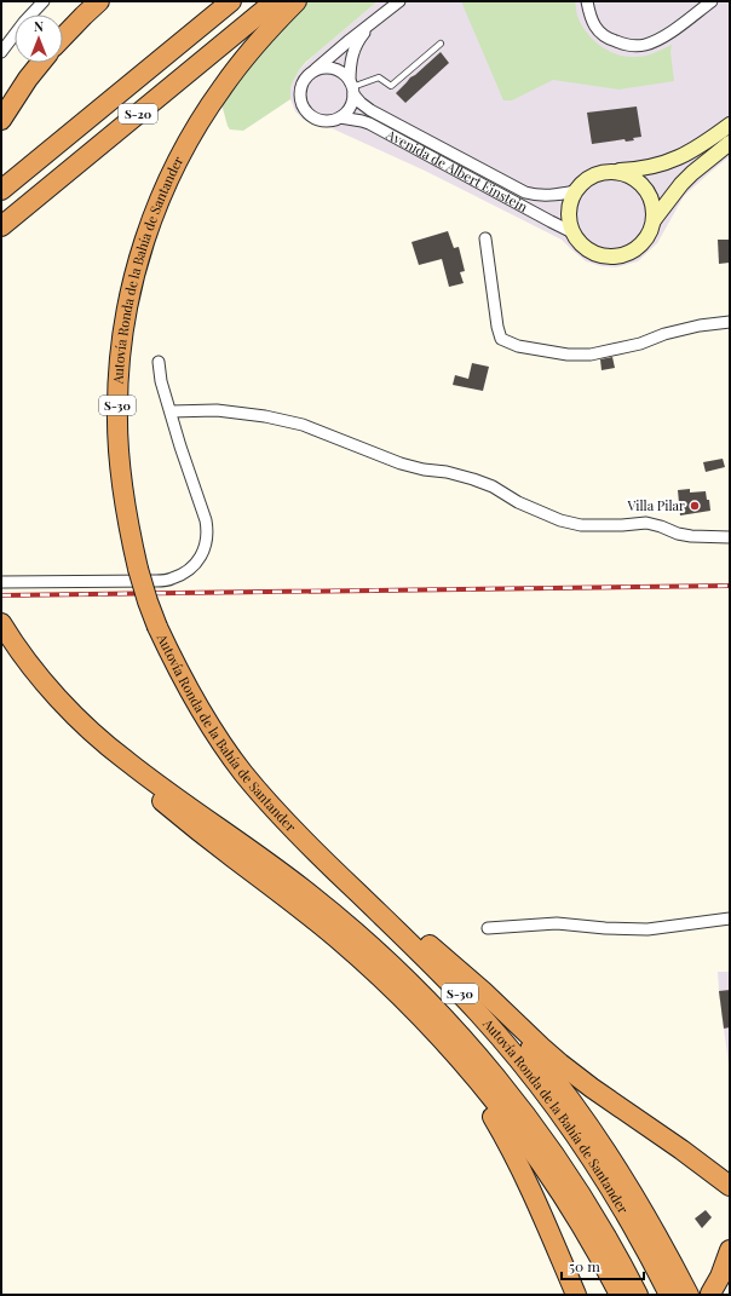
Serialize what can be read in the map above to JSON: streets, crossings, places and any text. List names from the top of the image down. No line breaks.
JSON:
{"streets":{"highway":["S-20","Autovía Ronda de la Bahía de Santander","S-30"],"street":["Avenida de Albert Einstein"]},"places":["Villa Pilar"],"scale_bar":"50 m","north":"top"}
